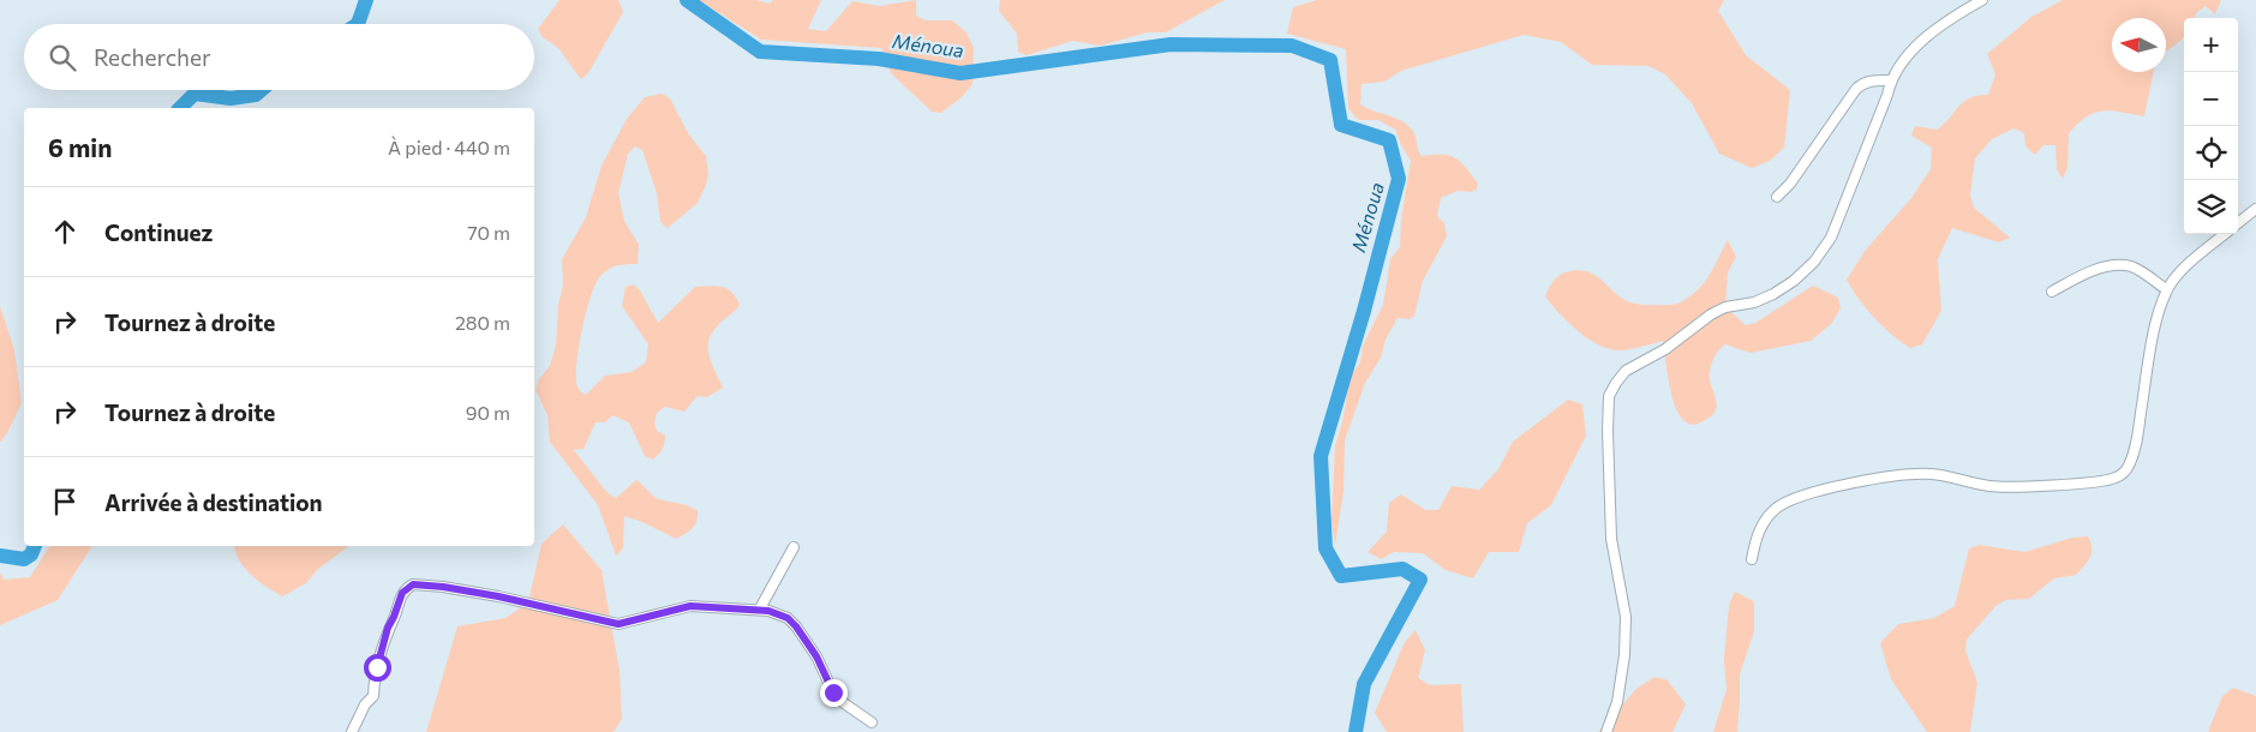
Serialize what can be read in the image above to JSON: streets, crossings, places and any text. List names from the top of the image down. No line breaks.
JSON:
{"water":["Ménoua"],"north":"left","page":{"map_buttons":["+","−"],"search":"Rechercher","heading":["6 min","À pied · 440 m"],"list":[["Continuez","70 m"],["Tournez à droite","280 m"],["Tournez à droite","90 m"],"Arrivée à destination"]}}
